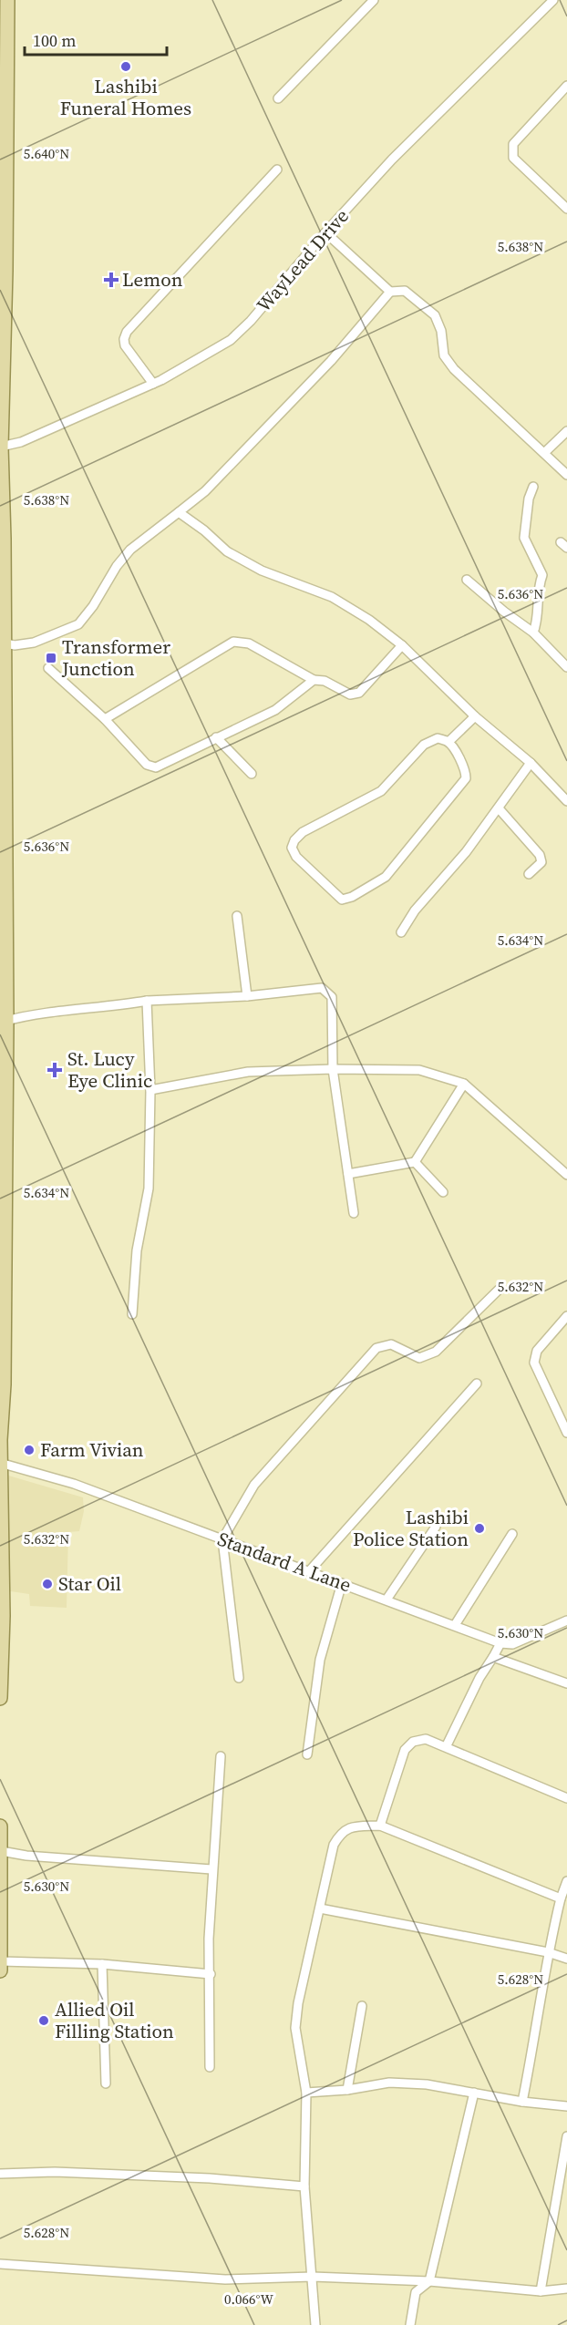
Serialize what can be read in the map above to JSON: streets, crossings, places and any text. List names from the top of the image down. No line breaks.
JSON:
{"streets":{"street":["WayLead Drive","Standard A Lane"]},"places":{"other":["Lashibi Funeral Homes","Farm Vivian","Lashibi Police Station","Star Oil","Allied Oil Filling Station"],"health":["Lemon","St. Lucy Eye Clinic"],"transit":["Transformer Junction"]},"scale_bar":"100 m","coordinates":["5.640°N","5.638°N","5.636°N","5.634°N","5.632°N","5.630°N","5.628°N","0.066°W"]}
